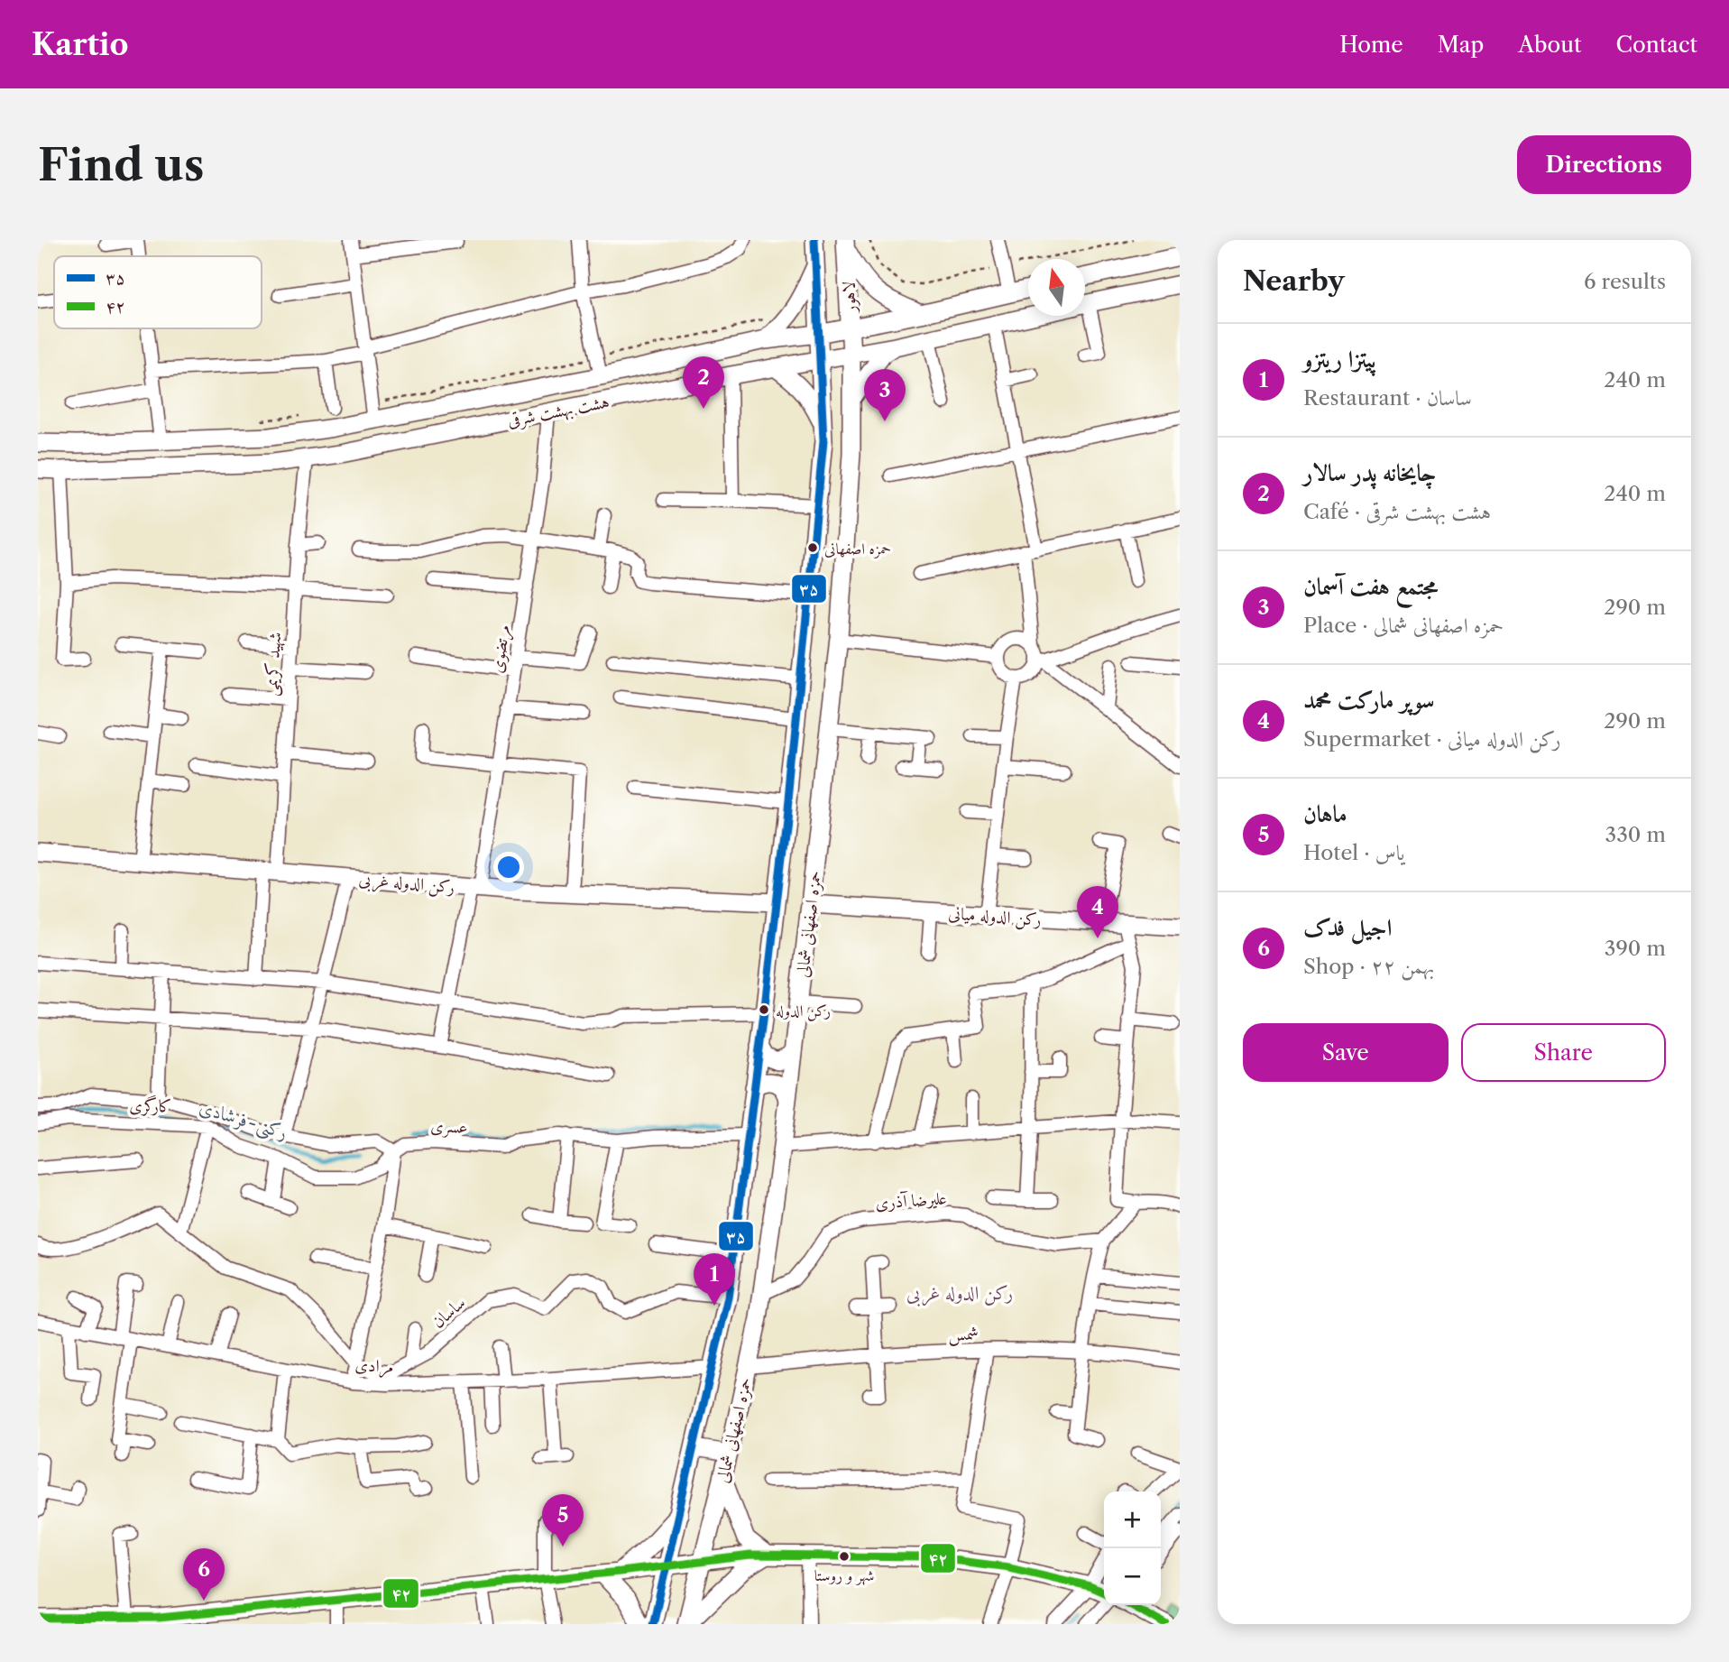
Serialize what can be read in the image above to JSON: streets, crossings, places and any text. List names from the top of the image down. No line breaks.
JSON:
{"streets":{"main road":["لاهور","هشت بهشت شرقی","رکن الدوله غربی","رکن الدوله میانی","حمزه اصفهانی شمالی"],"street":["مرتضوی","شهید کریمی","کارگری","عسری","علیرضا آذری","ساسان","شمس","مرادی"]},"crossings":[["لاهور","هشت بهشت شرقی"],["لاهور","حمزه اصفهانی شمالی"],["هشت بهشت شرقی","مرتضوی"],["هشت بهشت شرقی","شهید کریمی"],["هشت بهشت شرقی","حمزه اصفهانی شمالی"],["مرتضوی","رکن الدوله غربی"],["شهید کریمی","رکن الدوله غربی"],["رکن الدوله غربی","حمزه اصفهانی شمالی"],["رکن الدوله میانی","حمزه اصفهانی شمالی"],["حمزه اصفهانی شمالی","عسری"],["حمزه اصفهانی شمالی","علیرضا آذری"],["حمزه اصفهانی شمالی","ساسان"],["حمزه اصفهانی شمالی","شمس"],["حمزه اصفهانی شمالی","مرادی"],["کارگری","عسری"]],"districts":["رکن الدوله غربی"],"water":["رکنی-فرشادی"],"places":["حمزه اصفهانی","رکن الدوله","شهر و روستا"],"lines":["transit line ۳۵","transit line ۴۲"],"legend":["۳۵","۴۲"],"north":"top","page":{"header":"Kartio","nav":["Home","Map","About","Contact"],"buttons":["Directions",["Save","Share"]],"title":"Find us","heading":["Nearby","6 results"],"list":[{"mark":"1","name":"پیتزا ریتزو","note":"Restaurant · ساسان","value":"240 m"},{"mark":"2","name":"چایخانه پدر سالار","note":"Café · هشت بهشت شرقی","value":"240 m"},{"mark":"3","name":"مجتمع هفت آسمان","note":"Place · حمزه اصفهانی شمالی","value":"290 m"},{"mark":"4","name":"سوپر مارکت محمد","note":"Supermarket · رکن الدوله میانی","value":"290 m"},{"mark":"5","name":"ماهان","note":"Hotel · یاس","value":"330 m"},{"mark":"6","name":"اجیل فدک","note":"Shop · ۲۲ بهمن","value":"390 m"}],"pins":["2","3","4","1","5","6"],"map_buttons":["+","−"]}}
